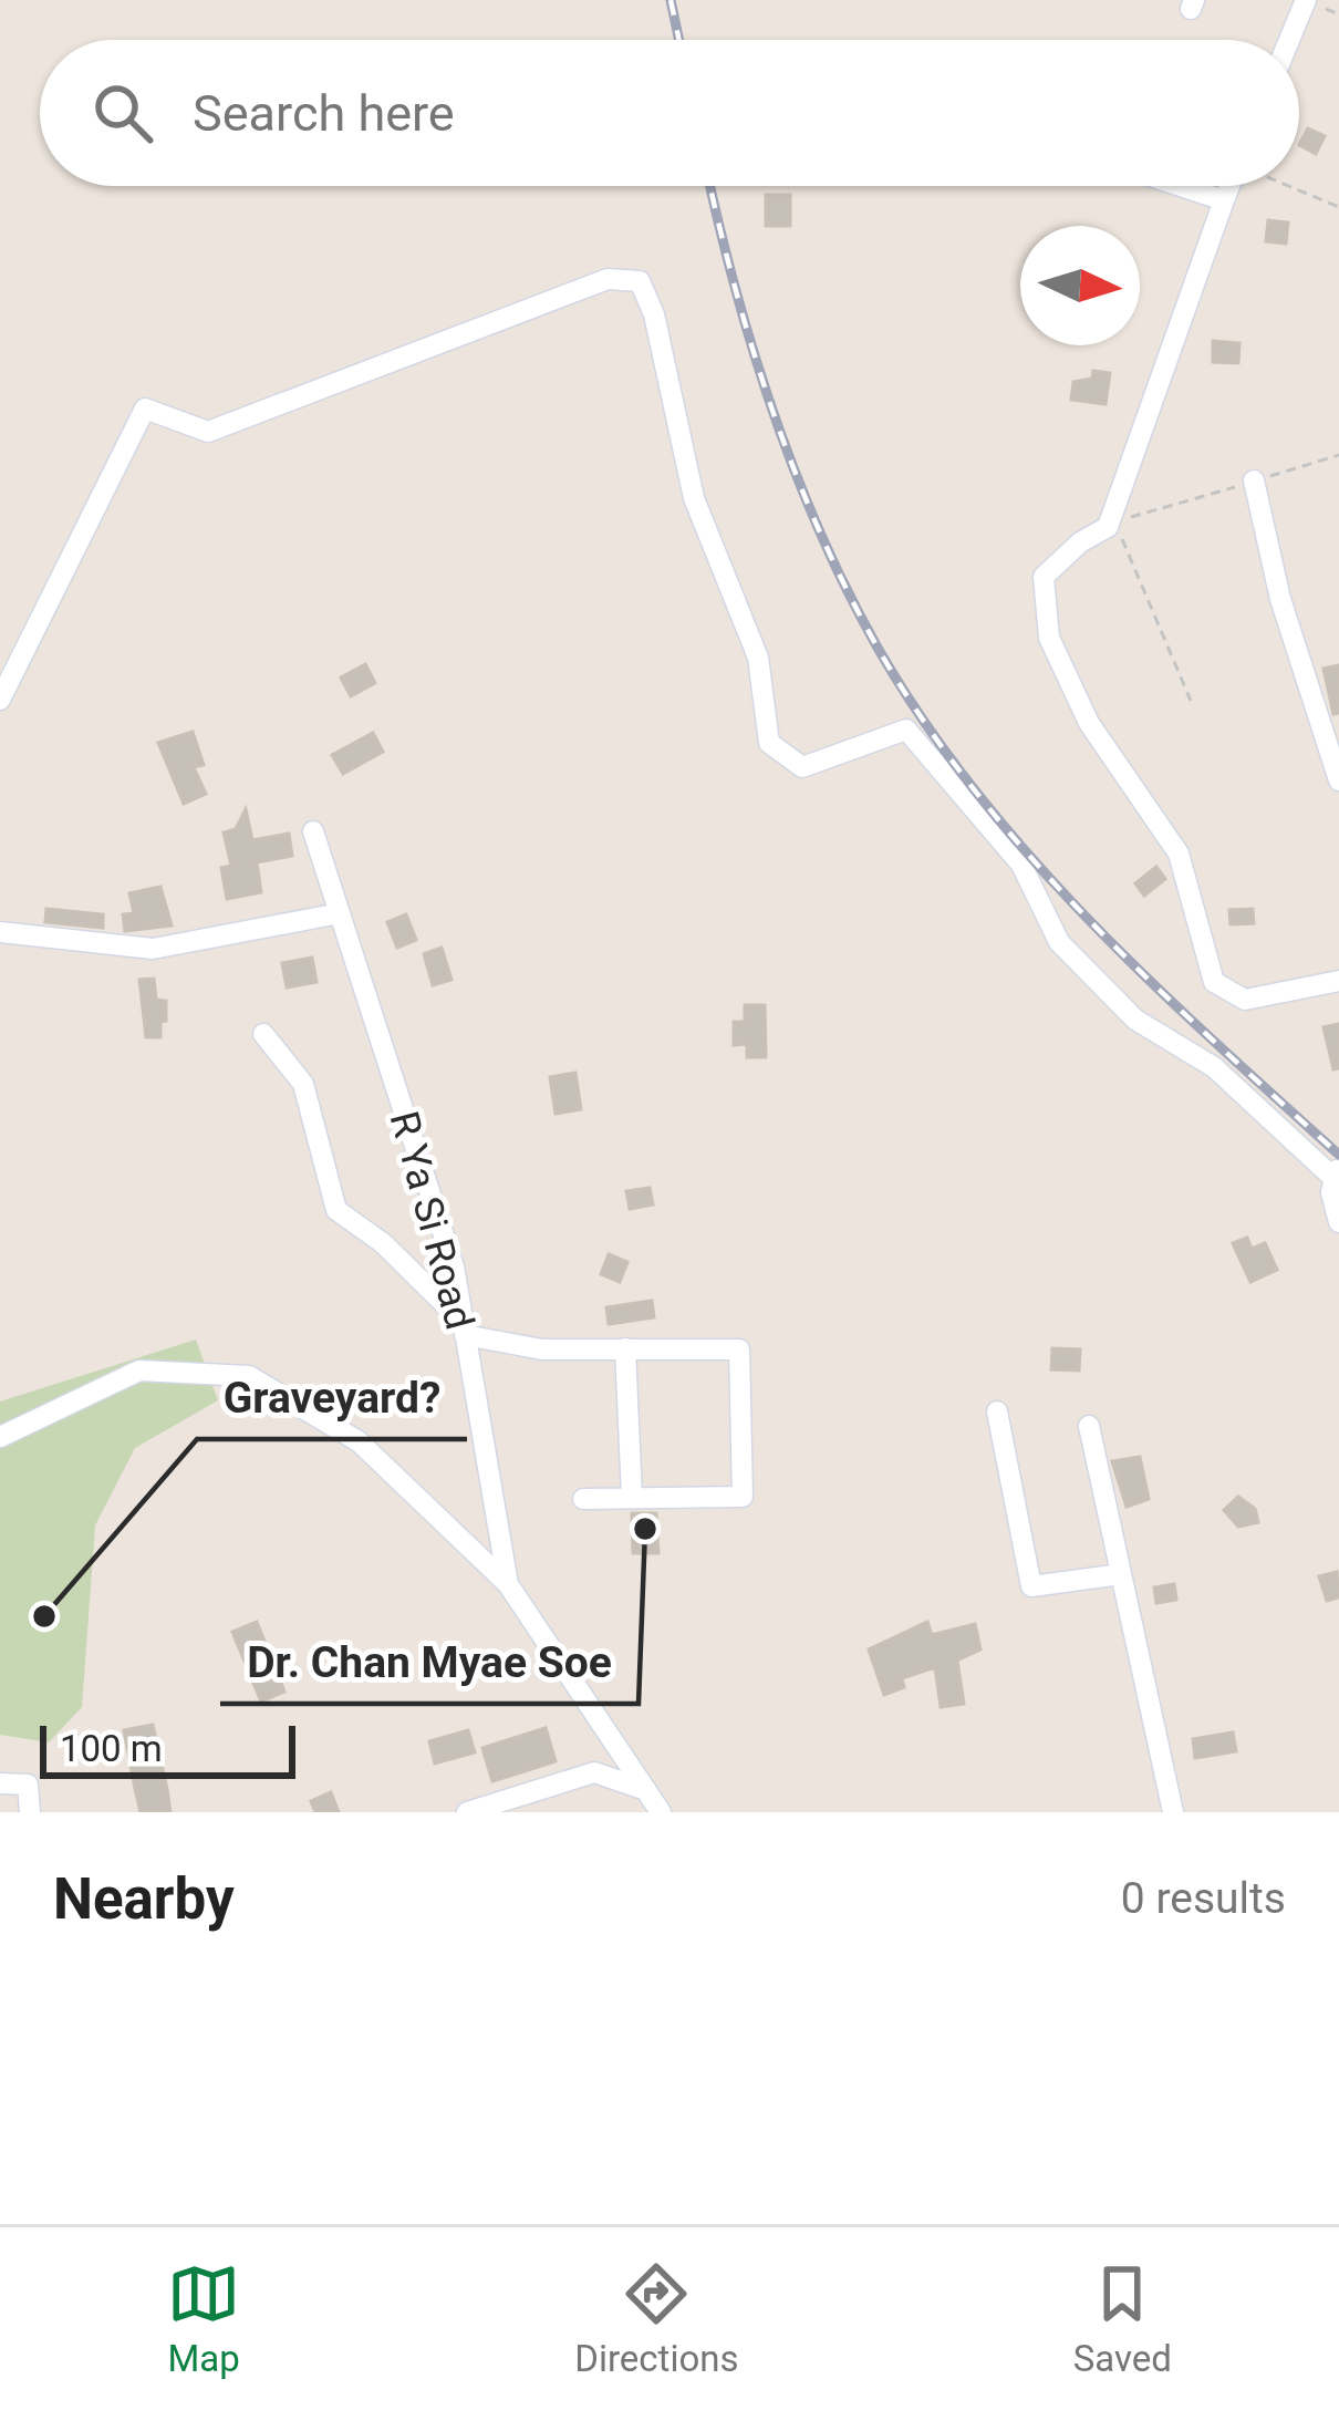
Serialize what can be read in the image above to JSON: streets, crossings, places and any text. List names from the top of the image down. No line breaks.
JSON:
{"streets":{"street":["R Ya Si Road"]},"places":["Dr. Chan Myae Soe","Graveyard?"],"scale_bar":"100 m","north":"right","page":{"search":"Search here","scale":"100 m","heading":["Nearby","0 results"],"nav":["Map","Directions","Saved"]}}
